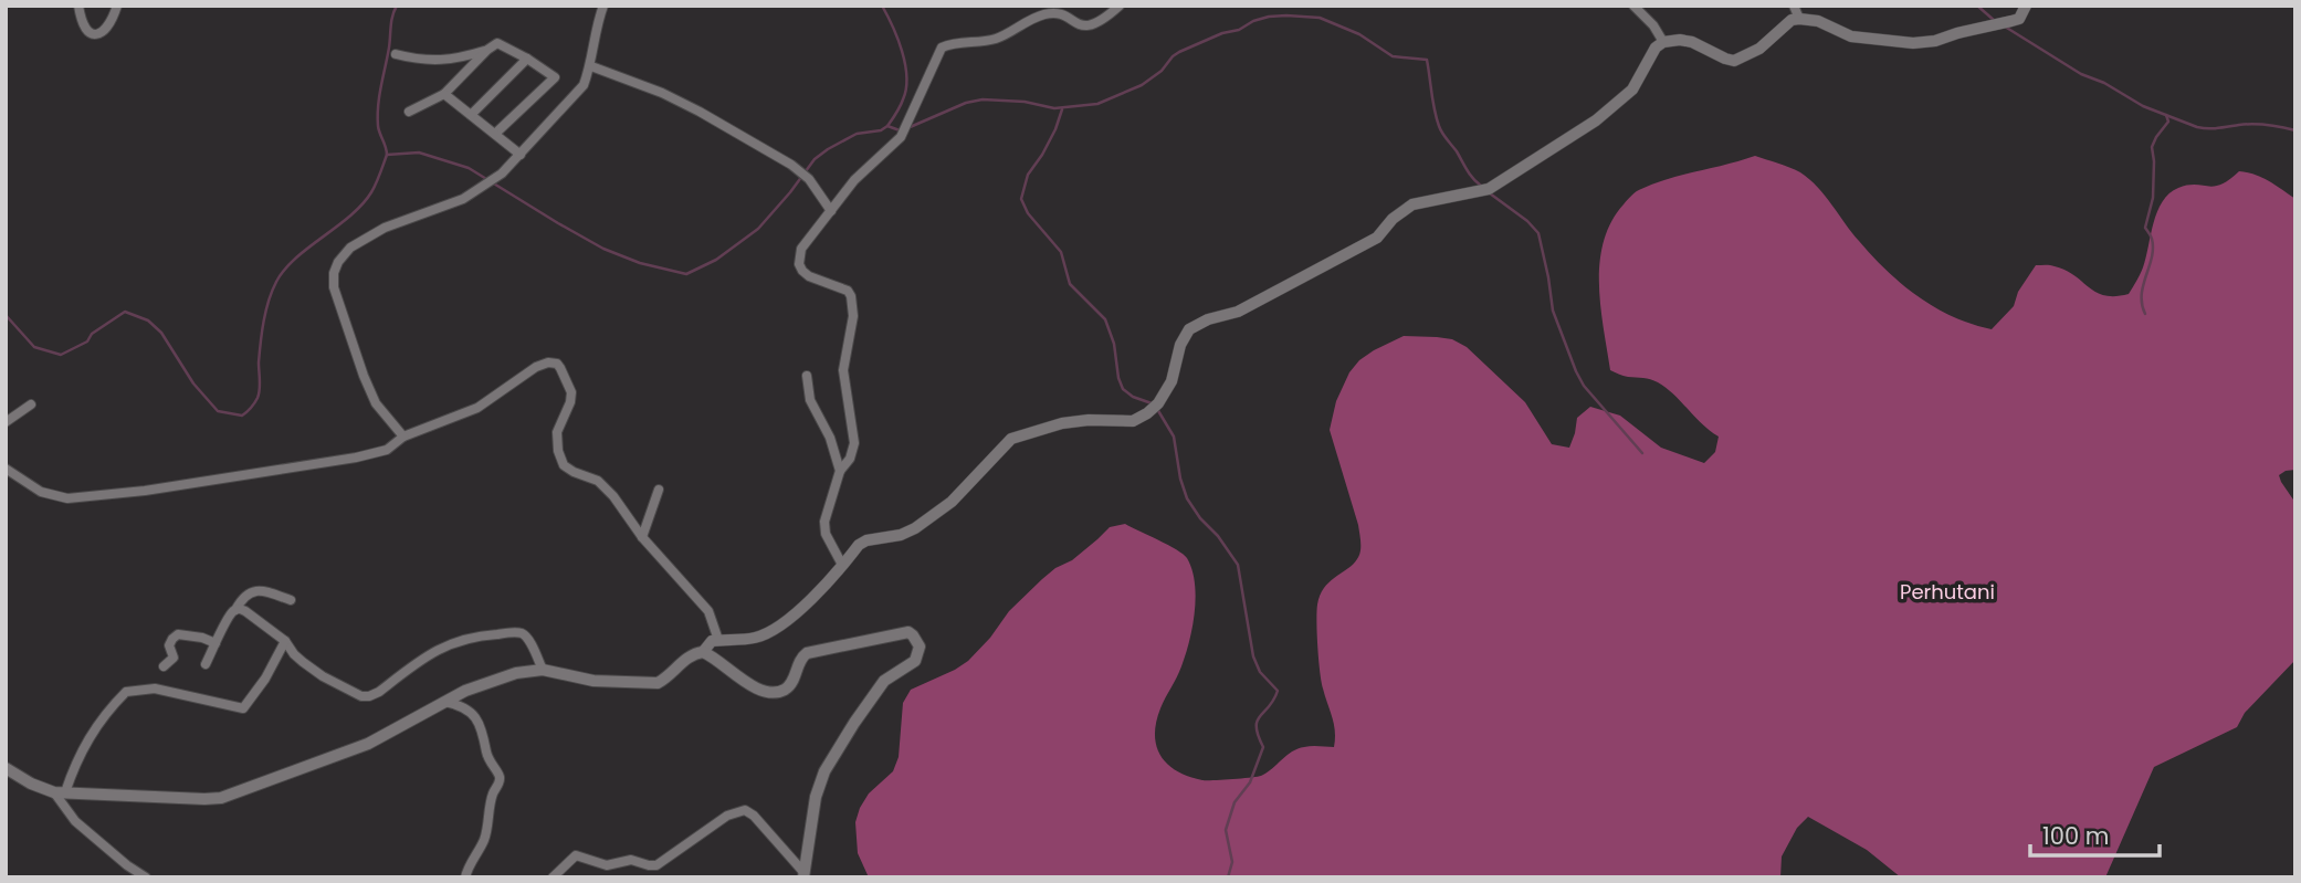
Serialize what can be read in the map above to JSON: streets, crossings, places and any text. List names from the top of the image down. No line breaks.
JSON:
{"parks":["Perhutani"],"scale_bar":"100 m"}
